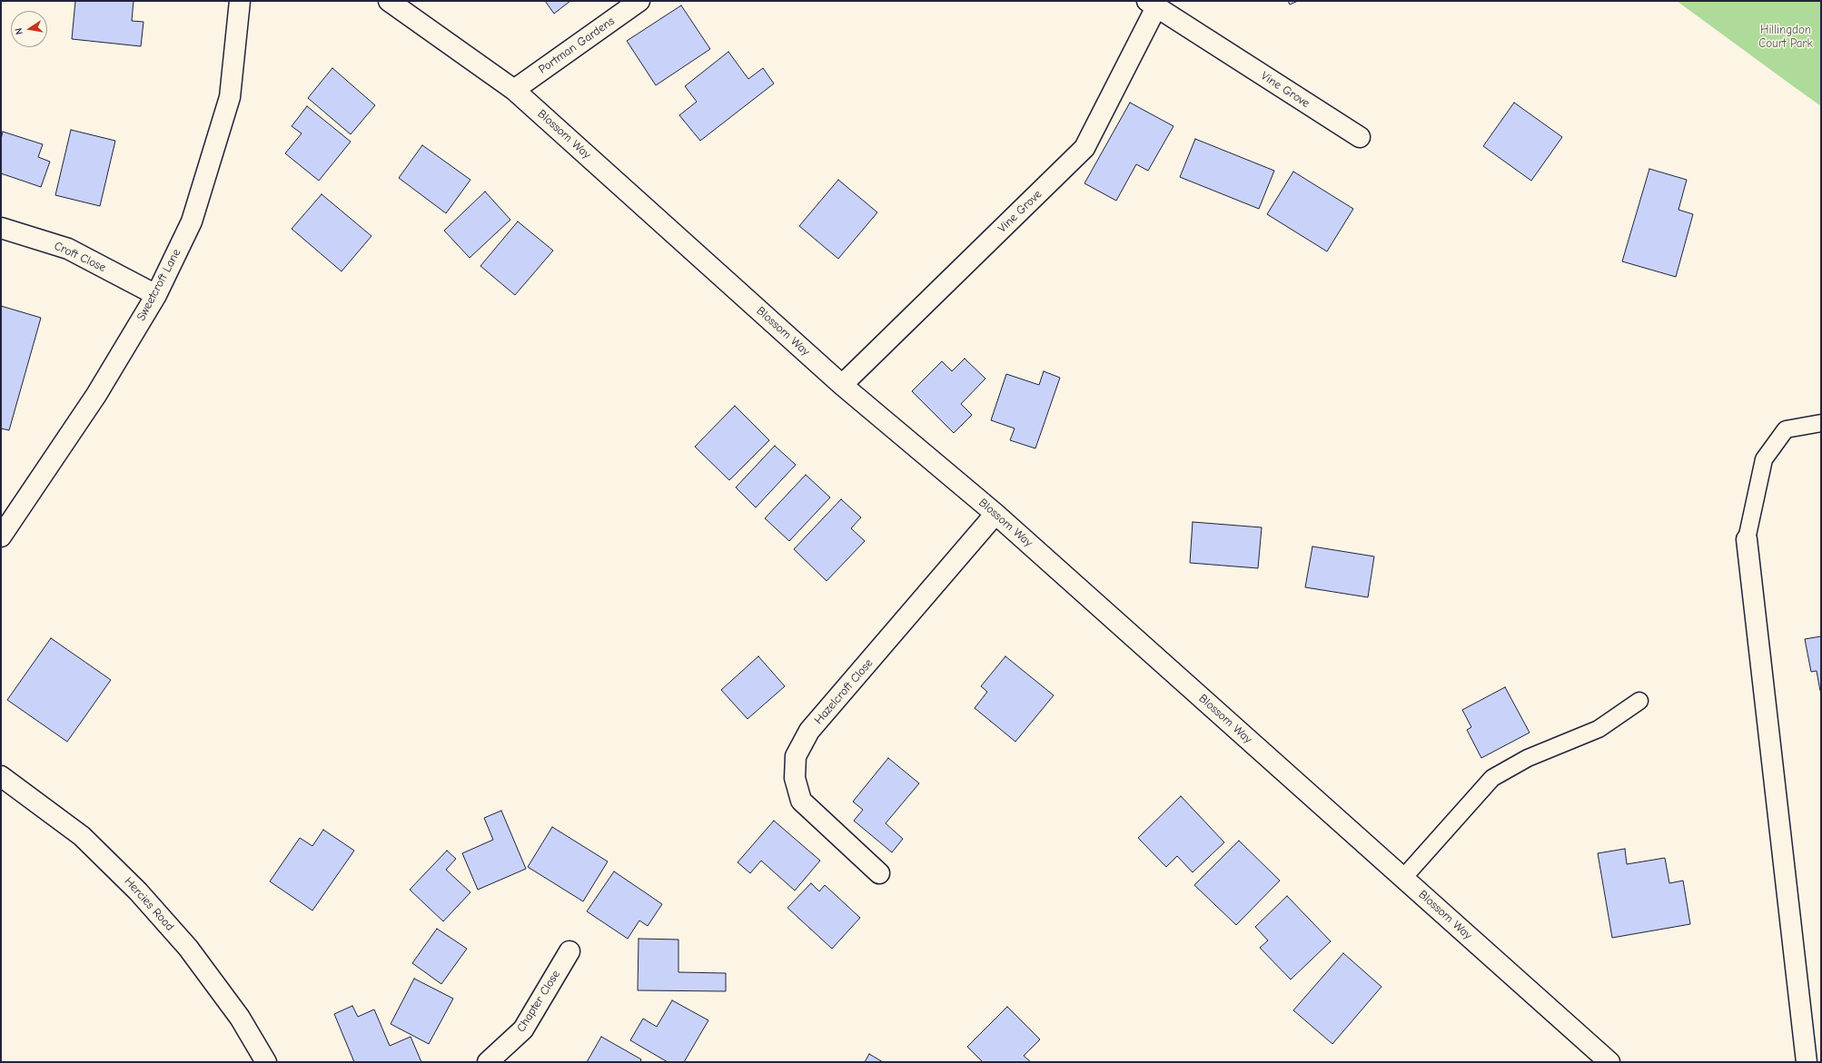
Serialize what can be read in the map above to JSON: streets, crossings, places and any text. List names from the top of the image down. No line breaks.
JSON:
{"streets":{"street":["Portman Gardens","Vine Grove","Blossom Way","Croft Close","Sweetcroft Lane","Hazelcroft Close","Hercies Road","Chapter Close"]},"crossings":[["Portman Gardens","Blossom Way"],["Vine Grove","Blossom Way"],["Blossom Way","Hazelcroft Close"],["Croft Close","Sweetcroft Lane"]],"parks":["Hillingdon Court Park"],"north":"left"}
